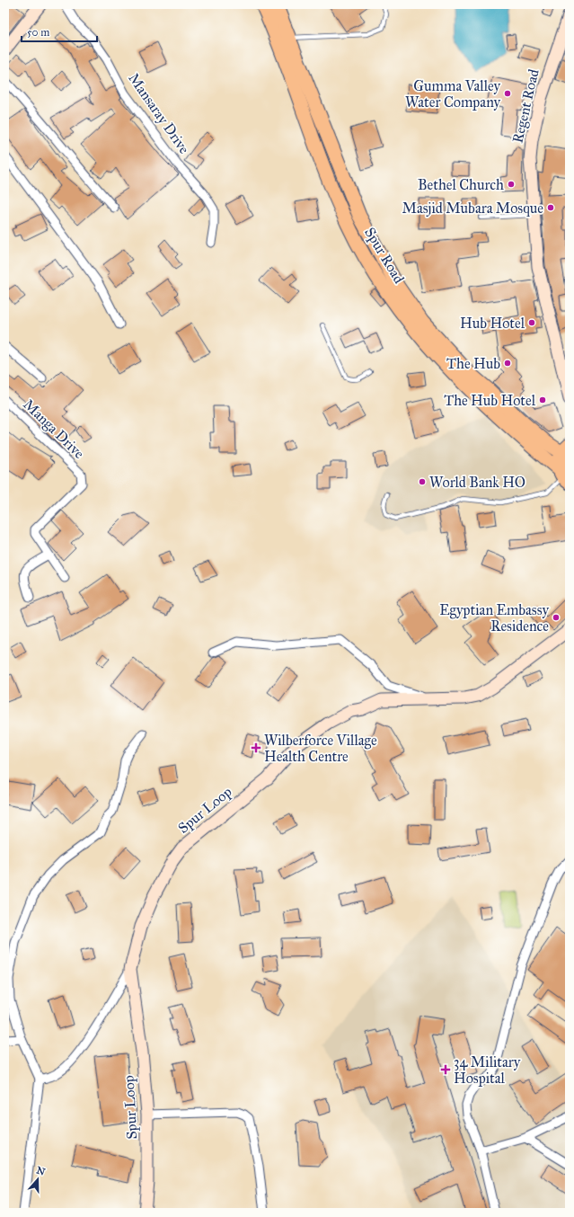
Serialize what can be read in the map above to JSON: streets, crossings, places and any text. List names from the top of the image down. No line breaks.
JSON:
{"streets":{"main road":["Spur Road"],"street":["Regent Road","Mansaray Drive","Manga Drive","Spur Loop"]},"places":{"other":["Gumma Valley Water Company","Bethel Church","Masjid Mubara Mosque","Hub Hotel","The Hub","The Hub Hotel","World Bank HO","Egyptian Embassy Residence"],"health":["Wilberforce Village Health Centre","34 Military Hospital"]},"scale_bar":"50 m","north":"top"}
